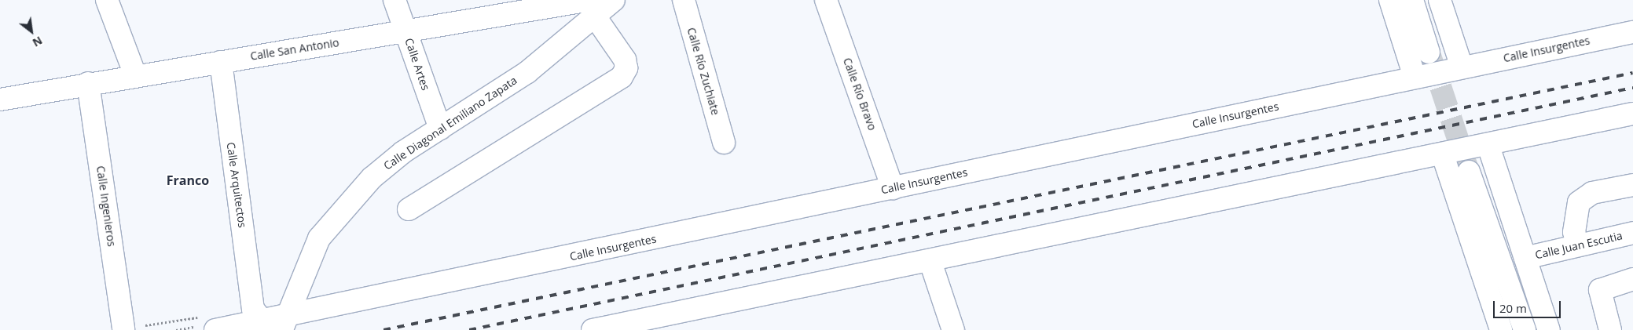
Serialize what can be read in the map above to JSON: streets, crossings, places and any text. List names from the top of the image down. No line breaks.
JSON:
{"streets":{"street":["Calle San Antonio","Calle Insurgentes","Calle Artes","Calle Río Zuchiate","Calle Río Bravo","Calle Diagonal Emiliano Zapata","Calle Arquitectos","Calle Ingenieros","Calle Juan Escutia"]},"crossings":[["Calle San Antonio","Calle Artes"],["Calle San Antonio","Calle Diagonal Emiliano Zapata"],["Calle San Antonio","Calle Arquitectos"],["Calle San Antonio","Calle Ingenieros"],["Calle Insurgentes","Calle Río Bravo"],["Calle Insurgentes","Calle Diagonal Emiliano Zapata"],["Calle Insurgentes","Calle Arquitectos"],["Calle Artes","Calle Diagonal Emiliano Zapata"],["Calle Diagonal Emiliano Zapata","Calle Arquitectos"]],"districts":["Franco"],"scale_bar":"20 m","north":"bottom right"}
